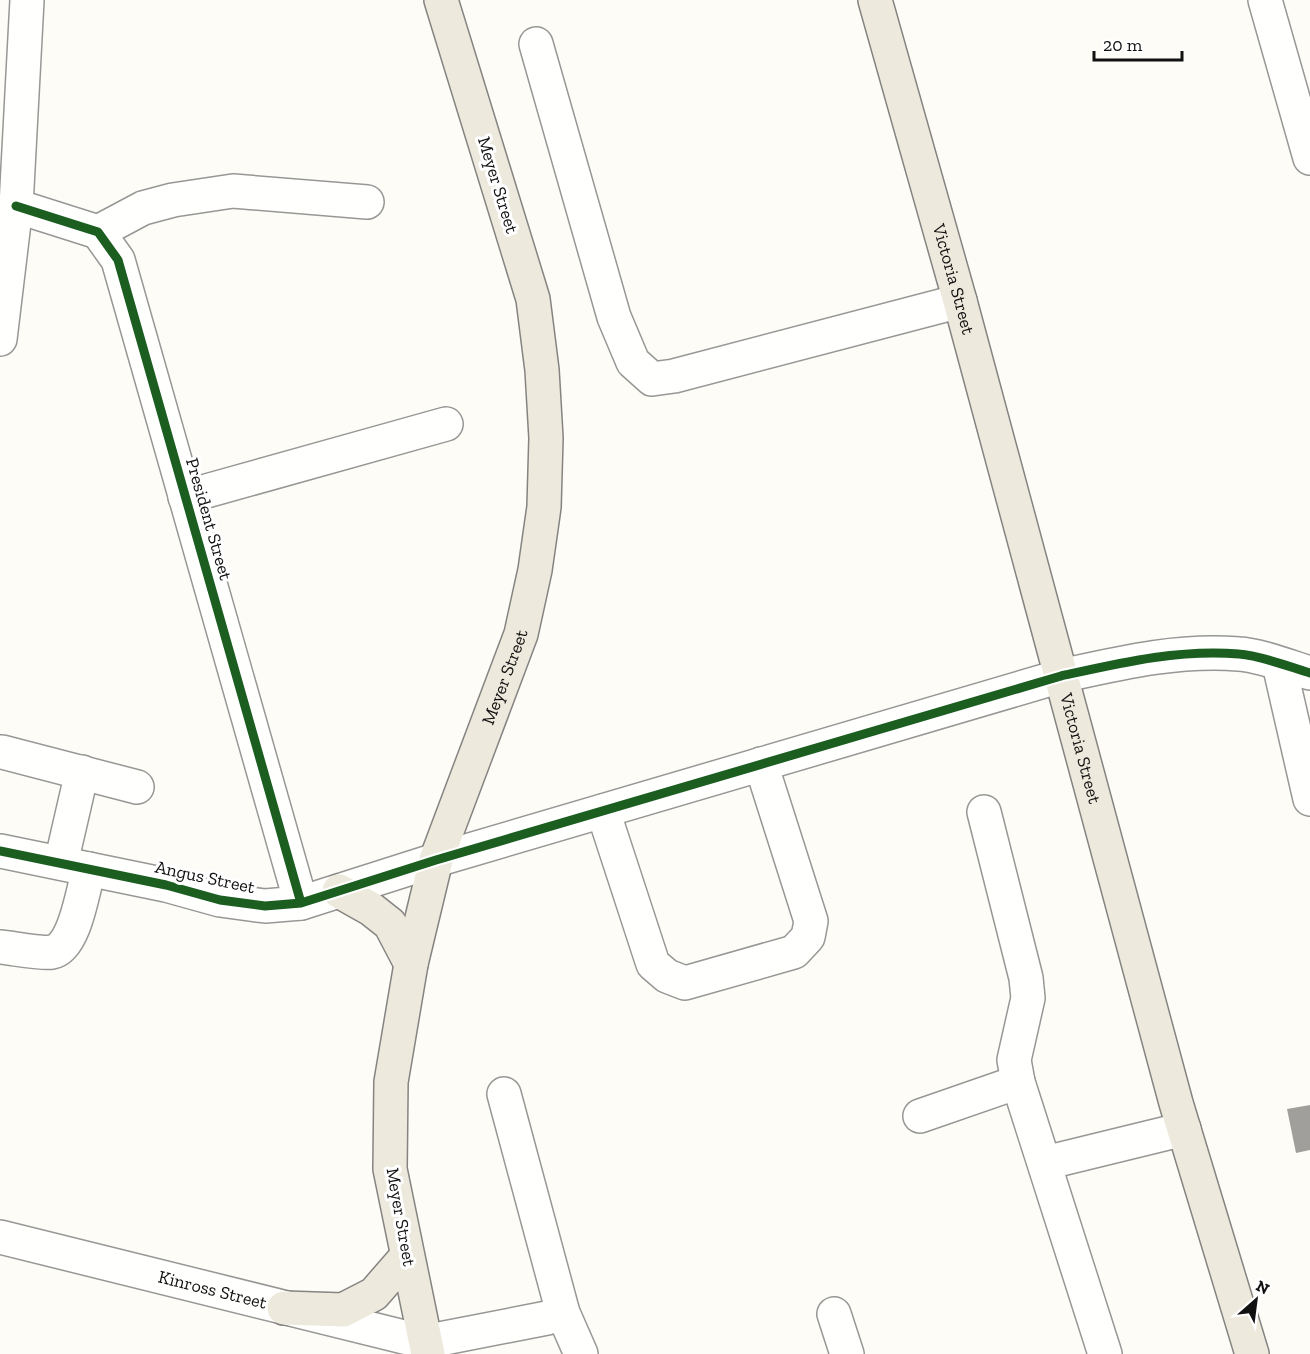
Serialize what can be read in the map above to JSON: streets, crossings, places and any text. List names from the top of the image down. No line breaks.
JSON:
{"streets":{"main road":["Meyer Street","Victoria Street"],"street":["President Street","Angus Street","Kinross Street"]},"crossings":[["Meyer Street","Angus Street"],["Meyer Street","Kinross Street"],["Victoria Street","Angus Street"],["President Street","Angus Street"]],"scale_bar":"20 m","north":"top right"}
